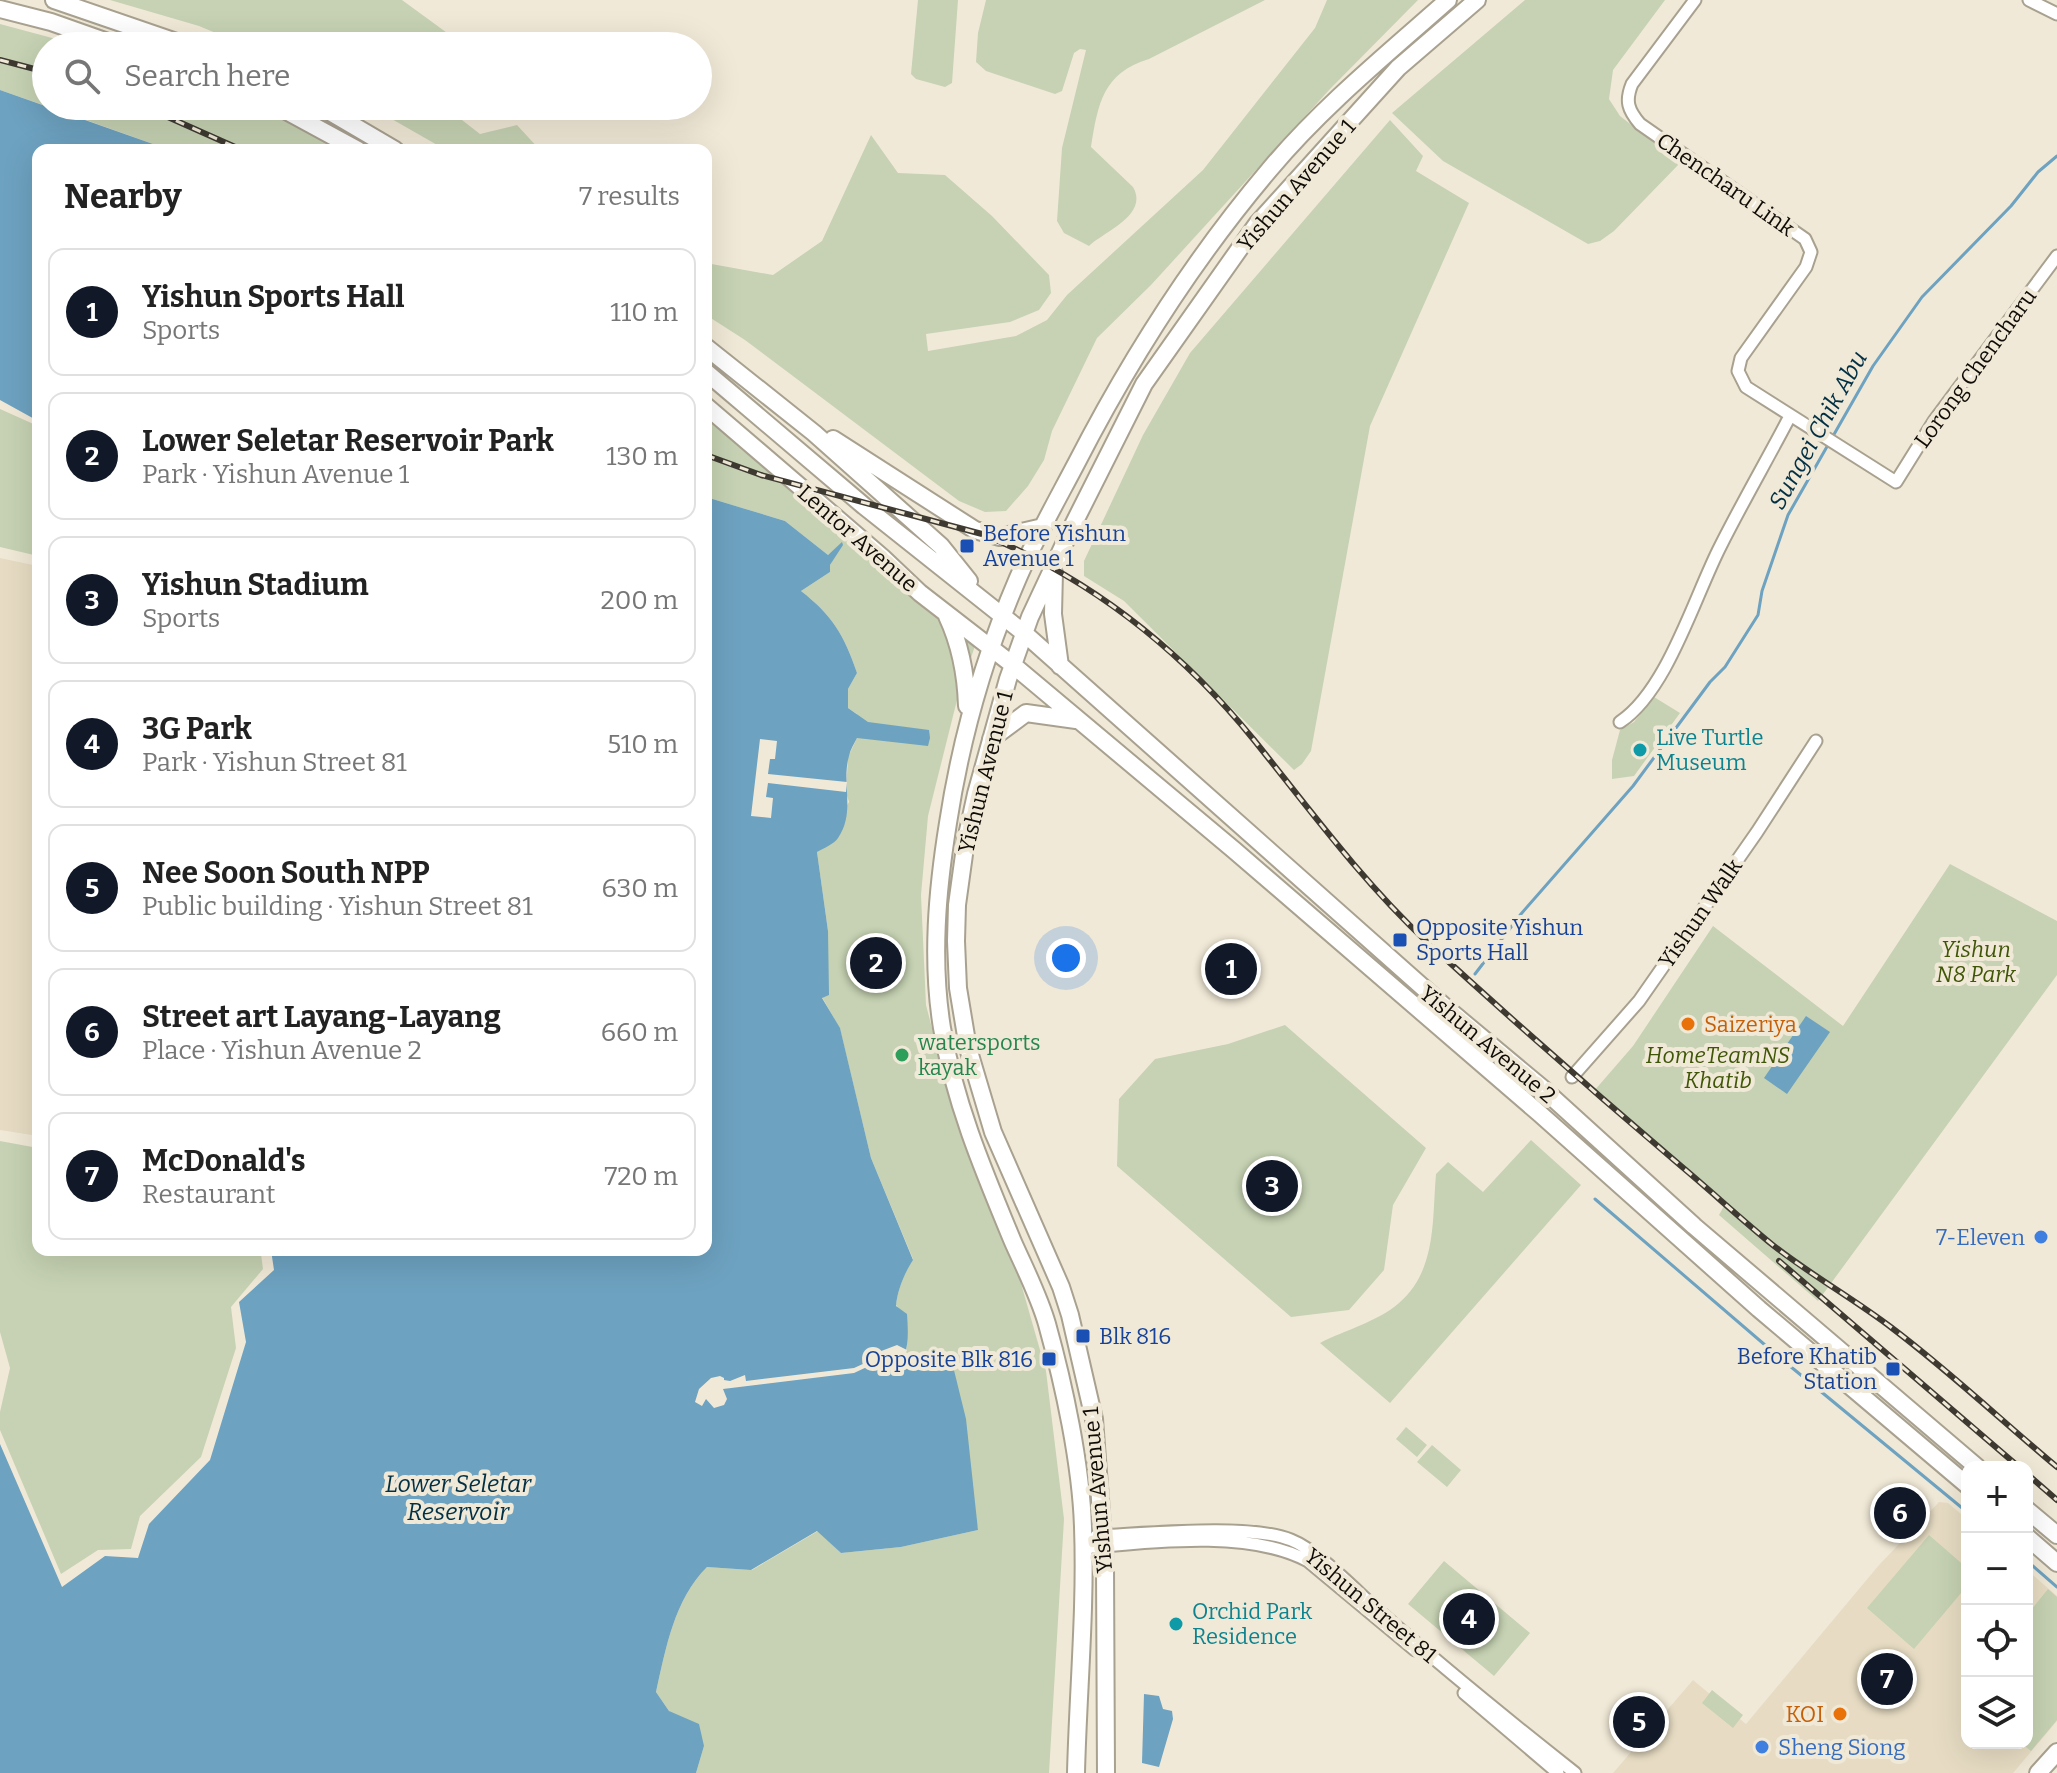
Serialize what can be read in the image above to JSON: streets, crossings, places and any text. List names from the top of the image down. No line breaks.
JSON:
{"streets":{"main road":["Yishun Avenue 1","Lentor Avenue","Yishun Avenue 2"],"street":["Chencharu Link","Lorong Chencharu","Yishun Walk","Yishun Street 81"]},"crossings":[["Chencharu Link","Lorong Chencharu"],["Yishun Avenue 1","Lentor Avenue"],["Yishun Avenue 1","Yishun Avenue 2"],["Yishun Avenue 1","Yishun Street 81"],["Lentor Avenue","Yishun Avenue 2"]],"water":["Sungei Chik Abu","Lower Seletar Reservoir"],"parks":["Yishun N8 Park","HomeTeamNS Khatib"],"places":{"transit":["Before Yishun Avenue 1","Opposite Yishun Sports Hall","Blk 816","Opposite Blk 816","Before Khatib Station"],"other":["Live Turtle Museum","Saizeriya","watersports kayak","7-Eleven","Orchid Park Residence","KOI","Sheng Siong"]},"page":{"search":"Search here","heading":["Nearby","7 results"],"list":[{"mark":"1","name":"Yishun Sports Hall","note":"Sports","value":"110 m"},{"mark":"2","name":"Lower Seletar Reservoir Park","note":"Park · Yishun Avenue 1","value":"130 m"},{"mark":"3","name":"Yishun Stadium","note":"Sports","value":"200 m"},{"mark":"4","name":"3G Park","note":"Park · Yishun Street 81","value":"510 m"},{"mark":"5","name":"Nee Soon South NPP","note":"Public building · Yishun Street 81","value":"630 m"},{"mark":"6","name":"Street art Layang-Layang","note":"Place · Yishun Avenue 2","value":"660 m"},{"mark":"7","name":"McDonald's","note":"Restaurant","value":"720 m"}],"pins":["2","1","3","6","4","7","5"],"map_buttons":["+","−"]}}
